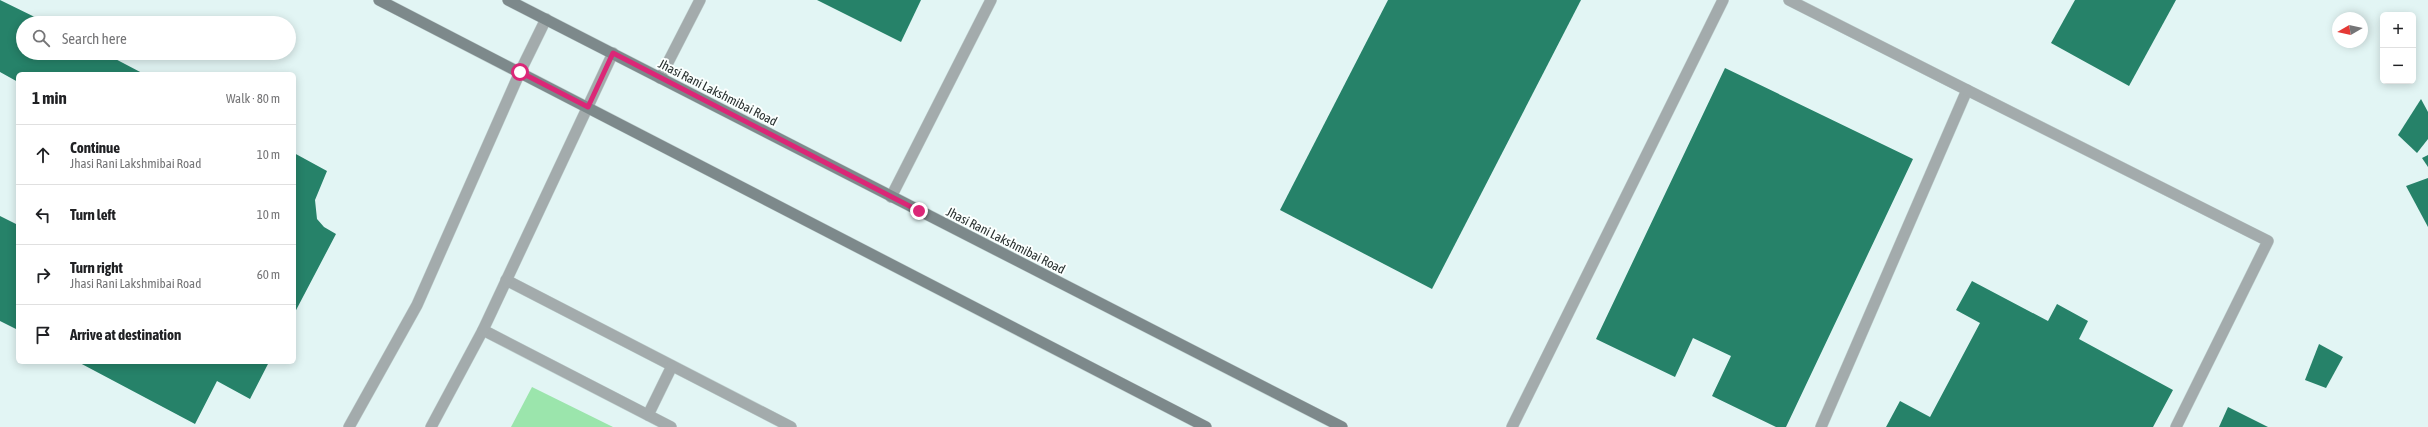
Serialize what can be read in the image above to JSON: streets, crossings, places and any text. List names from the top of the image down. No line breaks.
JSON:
{"streets":{"main road":["Jhasi Rani Lakshmibai Road"]},"north":"left","page":{"map_buttons":["+","−"],"search":"Search here","heading":["1 min","Walk · 80 m"],"list":[["Continue","Jhasi Rani Lakshmibai Road","10 m"],["Turn left","10 m"],["Turn right","Jhasi Rani Lakshmibai Road","60 m"],"Arrive at destination"]}}
